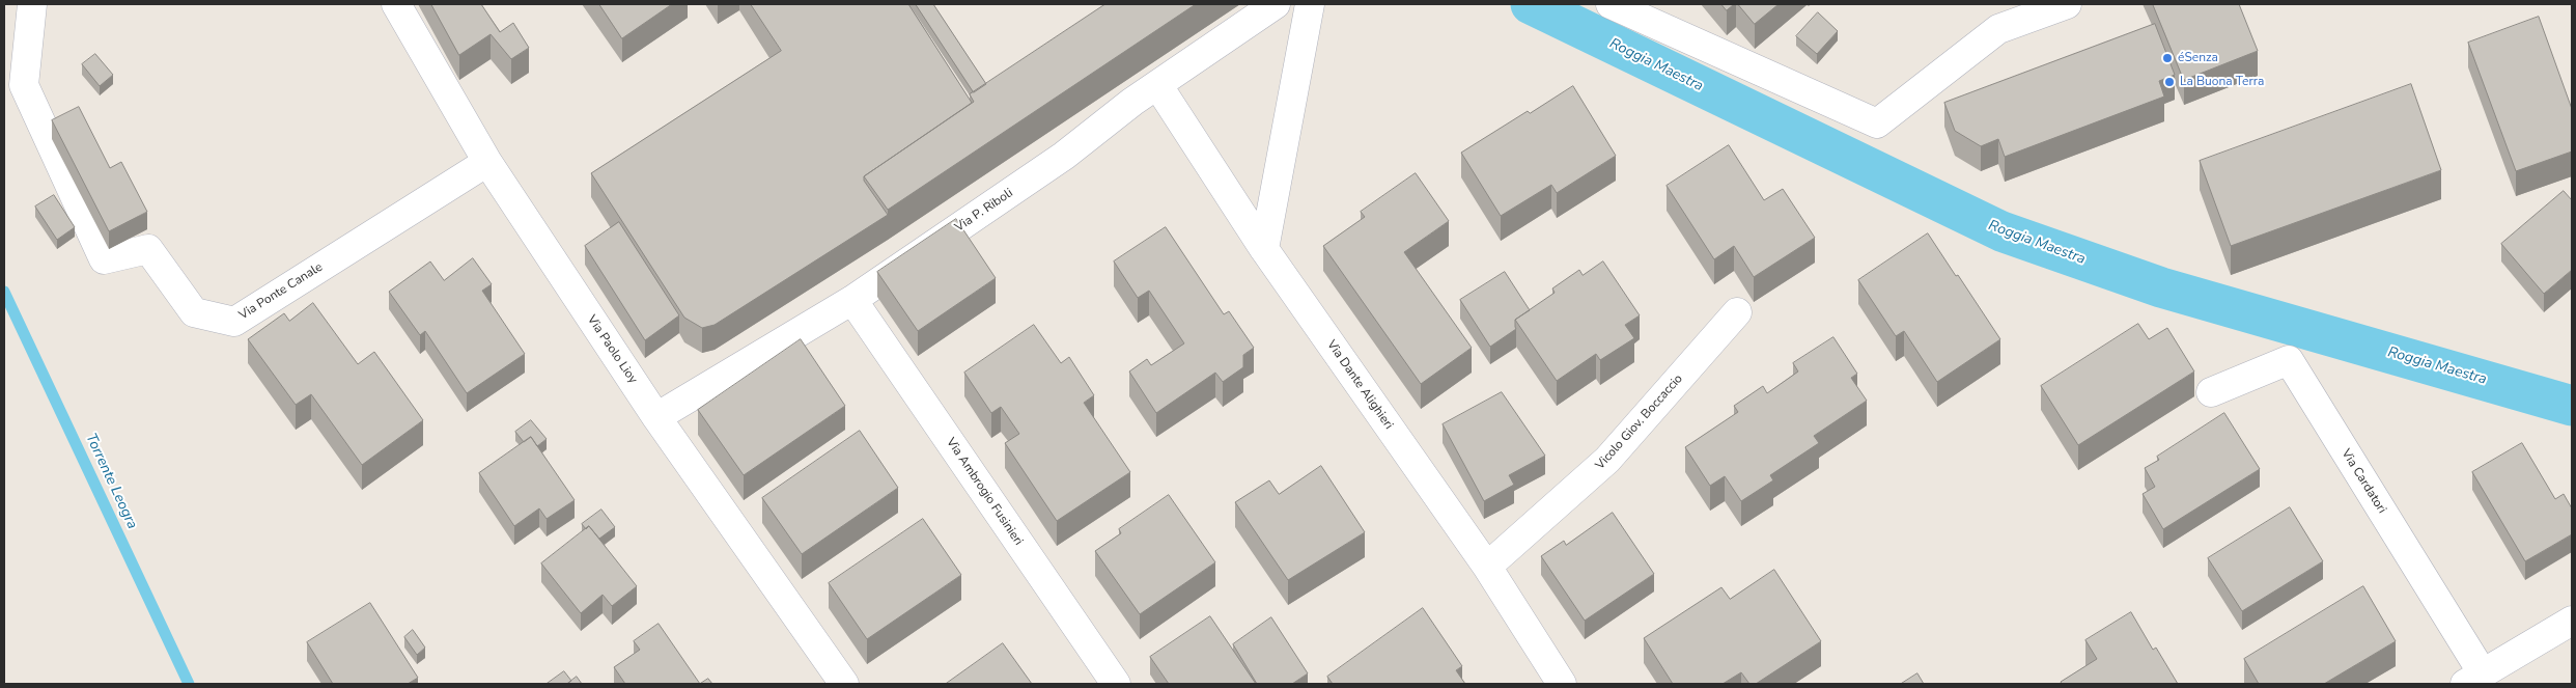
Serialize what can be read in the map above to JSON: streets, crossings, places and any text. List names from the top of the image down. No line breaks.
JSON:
{"streets":{"street":["Via P. Riboli","Via Ponte Canale","Via Paolo Lioy","Via Dante Alighieri","Vicolo Giov. Boccaccio","Via Cardatori","Via Ambrogio Fusinieri"]},"crossings":[["Via P. Riboli","Via Paolo Lioy"],["Via P. Riboli","Via Dante Alighieri"],["Via P. Riboli","Via Ambrogio Fusinieri"],["Via Ponte Canale","Via Paolo Lioy"],["Via Dante Alighieri","Vicolo Giov. Boccaccio"]],"water":["Roggia Maestra","Torrente Leogra"],"places":["éSenza","La Buona Terra"]}
